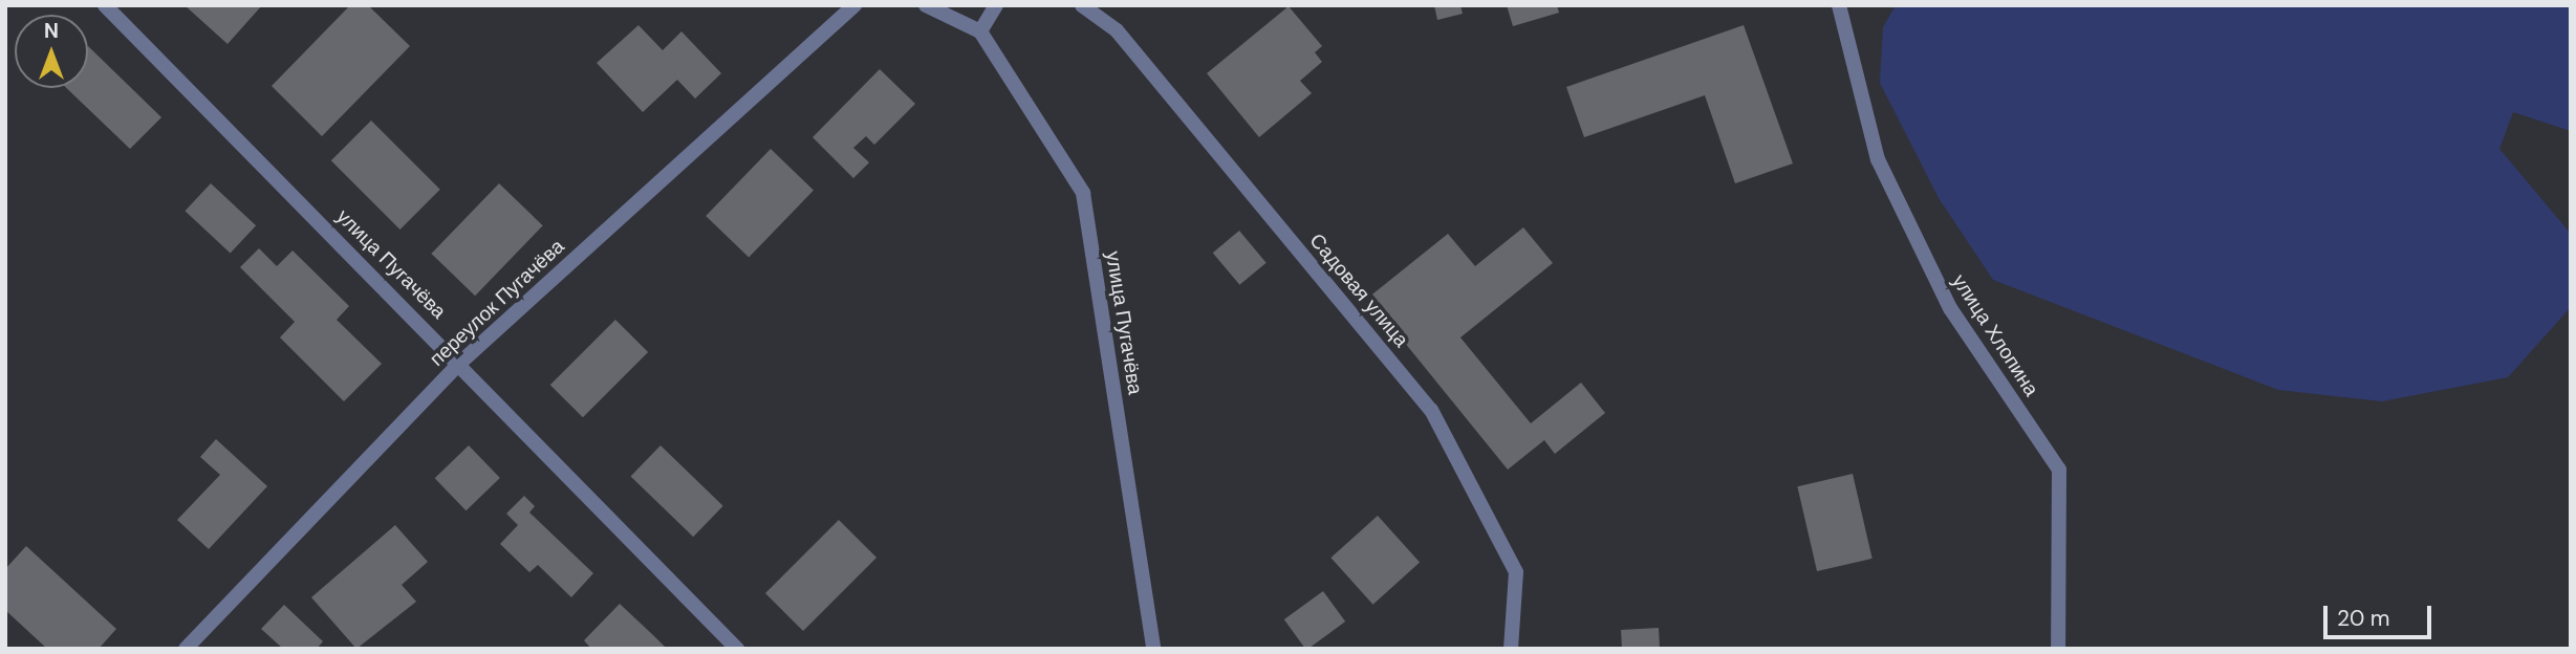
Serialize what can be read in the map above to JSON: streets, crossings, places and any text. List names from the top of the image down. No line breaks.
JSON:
{"streets":{"street":["улица Пугачёва","Садовая улица","переулок Пугачёва","улица Хлопина"]},"crossings":[["улица Пугачёва","переулок Пугачёва"]],"scale_bar":"20 m","north":"top"}
